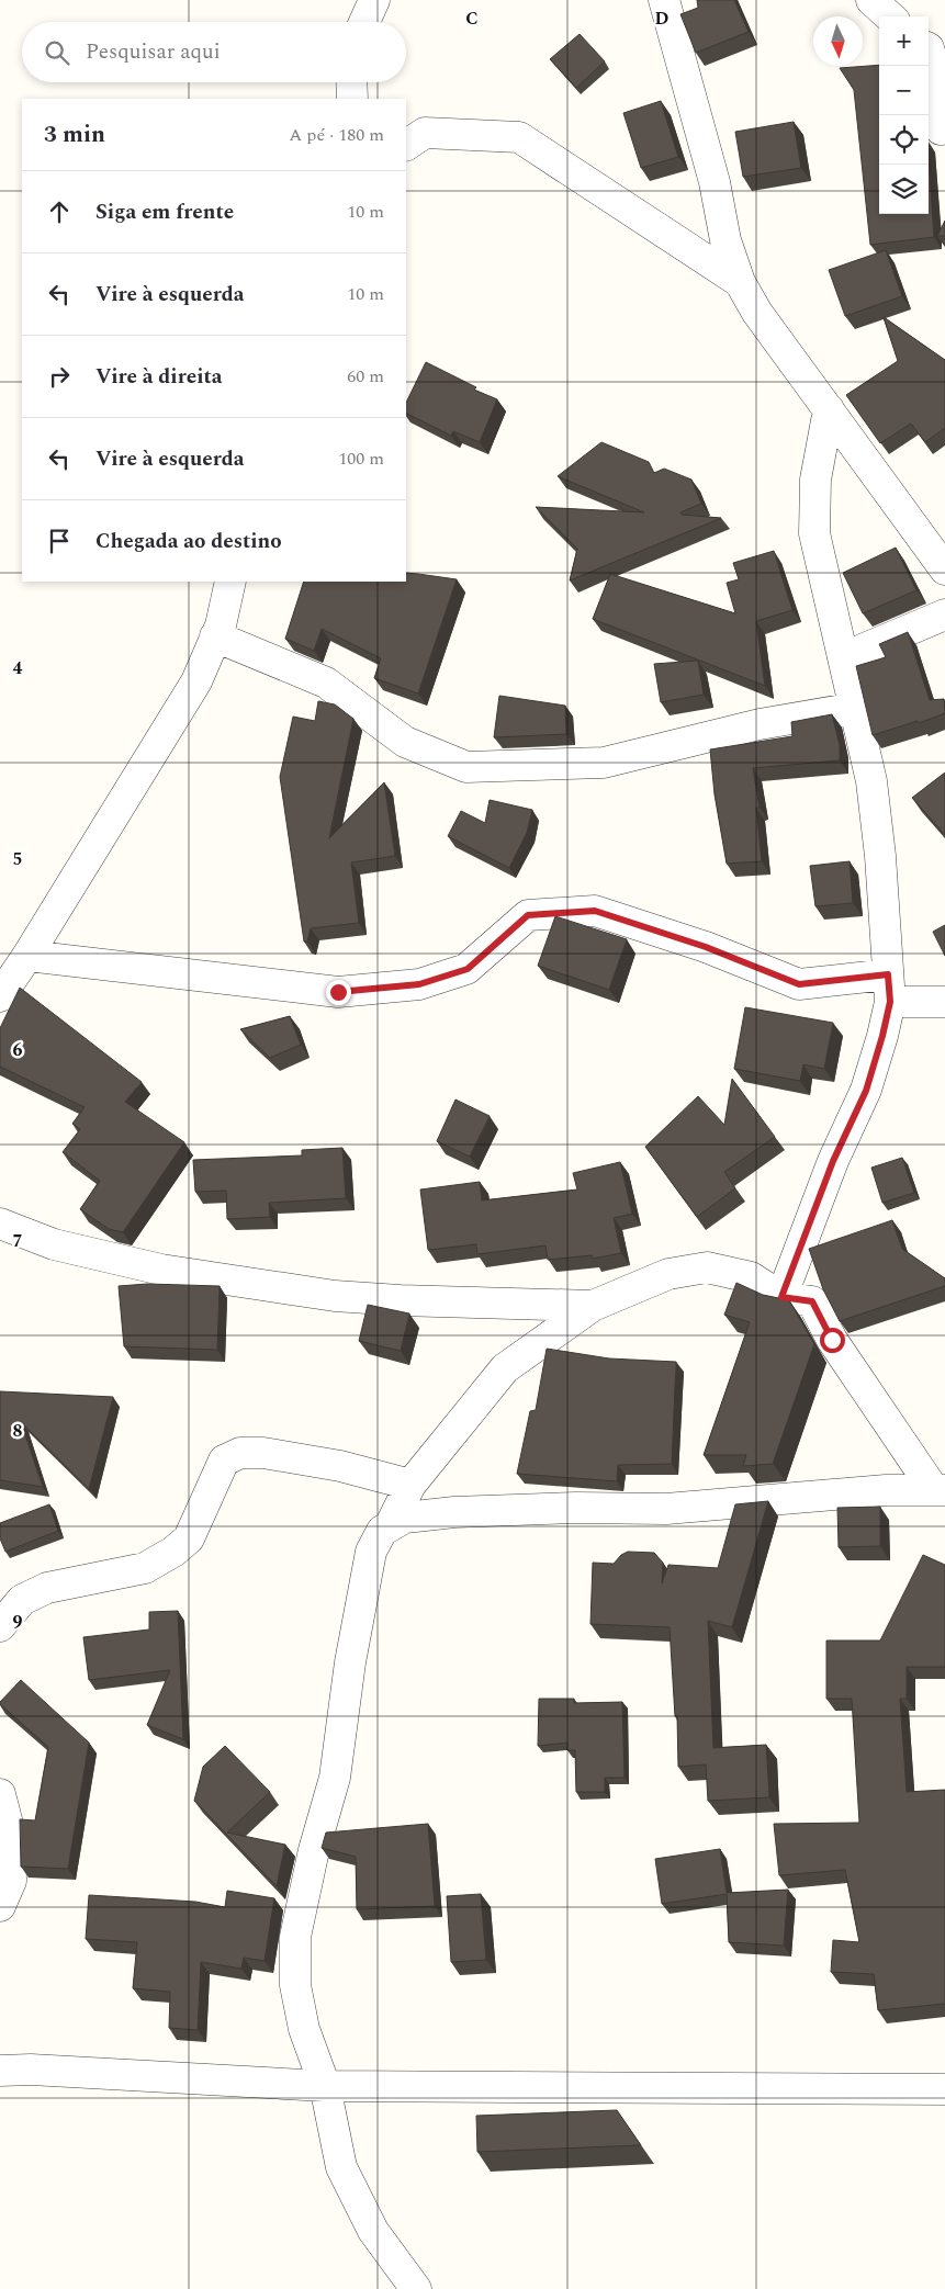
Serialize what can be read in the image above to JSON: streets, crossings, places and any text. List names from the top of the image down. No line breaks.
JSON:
{"north":"bottom","page":{"map_buttons":["+","−"],"search":"Pesquisar aqui","heading":["3 min","A pé · 180 m"],"list":[["Siga em frente","10 m"],["Vire à esquerda","10 m"],["Vire à direita","60 m"],["Vire à esquerda","100 m"],"Chegada ao destino"]},"grid":{"columns":["C","D"],"rows":["4","5","6","7","8","9"]}}
